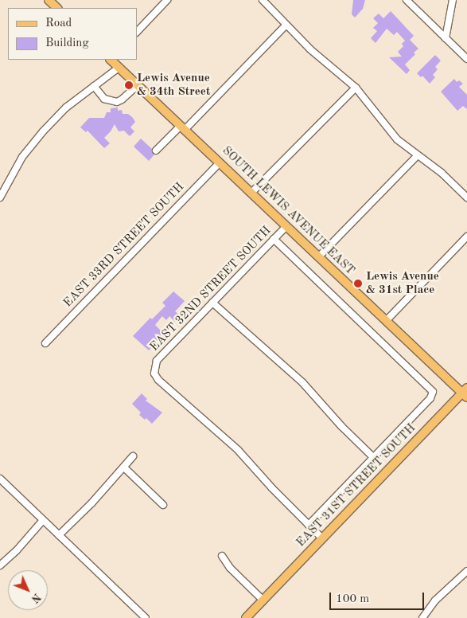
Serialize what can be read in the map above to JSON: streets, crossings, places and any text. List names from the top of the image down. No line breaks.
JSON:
{"streets":{"main road":["SOUTH LEWIS AVENUE EAST","EAST 31ST STREET SOUTH"],"street":["EAST 33RD STREET SOUTH","EAST 32ND STREET SOUTH"]},"crossings":[["SOUTH LEWIS AVENUE EAST","EAST 33RD STREET SOUTH"],["SOUTH LEWIS AVENUE EAST","EAST 32ND STREET SOUTH"],["SOUTH LEWIS AVENUE EAST","EAST 31ST STREET SOUTH"],["EAST 32ND STREET SOUTH","EAST 31ST STREET SOUTH"]],"places":["Lewis Avenue & 34th Street","Lewis Avenue & 31st Place"],"legend":["Road","Building"],"scale_bar":"100 m","north":"bottom right"}
